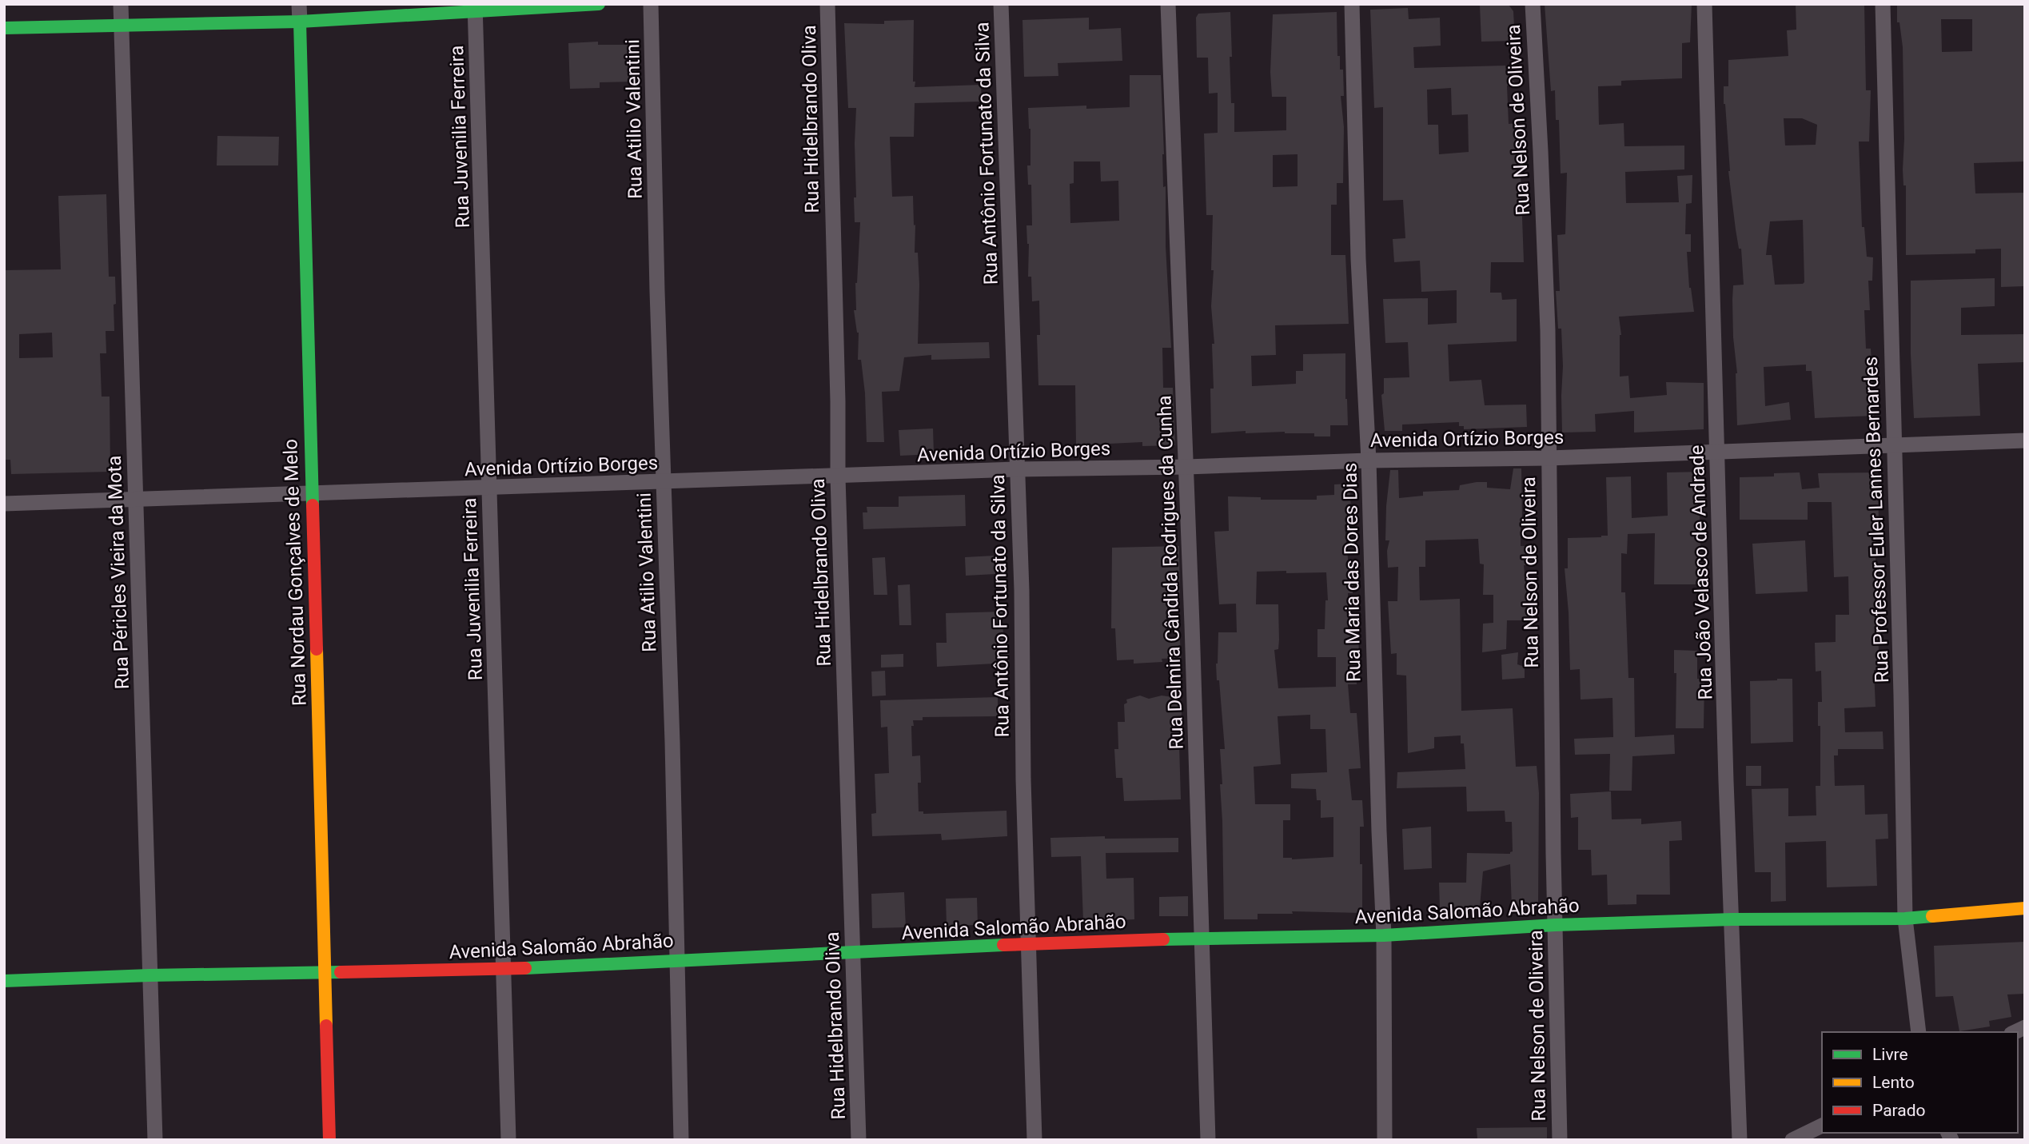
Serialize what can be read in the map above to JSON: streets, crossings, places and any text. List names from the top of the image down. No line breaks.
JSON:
{"streets":{"street":["Rua Atilio Valentini","Rua Hidelbrando Oliva","Rua Nelson de Oliveira","Rua Juvenilia Ferreira","Rua Antônio Fortunato da Silva","Avenida Ortízio Borges","Rua Professor Euler Lannes Bernardes","Rua Péricles Vieira da Mota","Rua Nordau Gonçalves de Melo","Rua Delmira Cândida Rodrigues da Cunha","Rua Maria das Dores Dias","Rua João Velasco de Andrade","Avenida Salomão Abrahão"]},"crossings":[["Rua Atilio Valentini","Avenida Ortízio Borges"],["Rua Atilio Valentini","Avenida Salomão Abrahão"],["Rua Hidelbrando Oliva","Avenida Ortízio Borges"],["Rua Hidelbrando Oliva","Avenida Salomão Abrahão"],["Rua Nelson de Oliveira","Avenida Ortízio Borges"],["Rua Nelson de Oliveira","Avenida Salomão Abrahão"],["Rua Juvenilia Ferreira","Avenida Ortízio Borges"],["Rua Juvenilia Ferreira","Avenida Salomão Abrahão"],["Rua Antônio Fortunato da Silva","Avenida Ortízio Borges"],["Rua Antônio Fortunato da Silva","Avenida Salomão Abrahão"],["Avenida Ortízio Borges","Rua Professor Euler Lannes Bernardes"],["Avenida Ortízio Borges","Rua Péricles Vieira da Mota"],["Avenida Ortízio Borges","Rua Nordau Gonçalves de Melo"],["Avenida Ortízio Borges","Rua Delmira Cândida Rodrigues da Cunha"],["Avenida Ortízio Borges","Rua Maria das Dores Dias"],["Avenida Ortízio Borges","Rua João Velasco de Andrade"],["Rua Professor Euler Lannes Bernardes","Avenida Salomão Abrahão"],["Rua Péricles Vieira da Mota","Avenida Salomão Abrahão"],["Rua Nordau Gonçalves de Melo","Avenida Salomão Abrahão"],["Rua Delmira Cândida Rodrigues da Cunha","Avenida Salomão Abrahão"],["Rua Maria das Dores Dias","Avenida Salomão Abrahão"],["Rua João Velasco de Andrade","Avenida Salomão Abrahão"]],"legend":["Livre","Lento","Parado"]}
